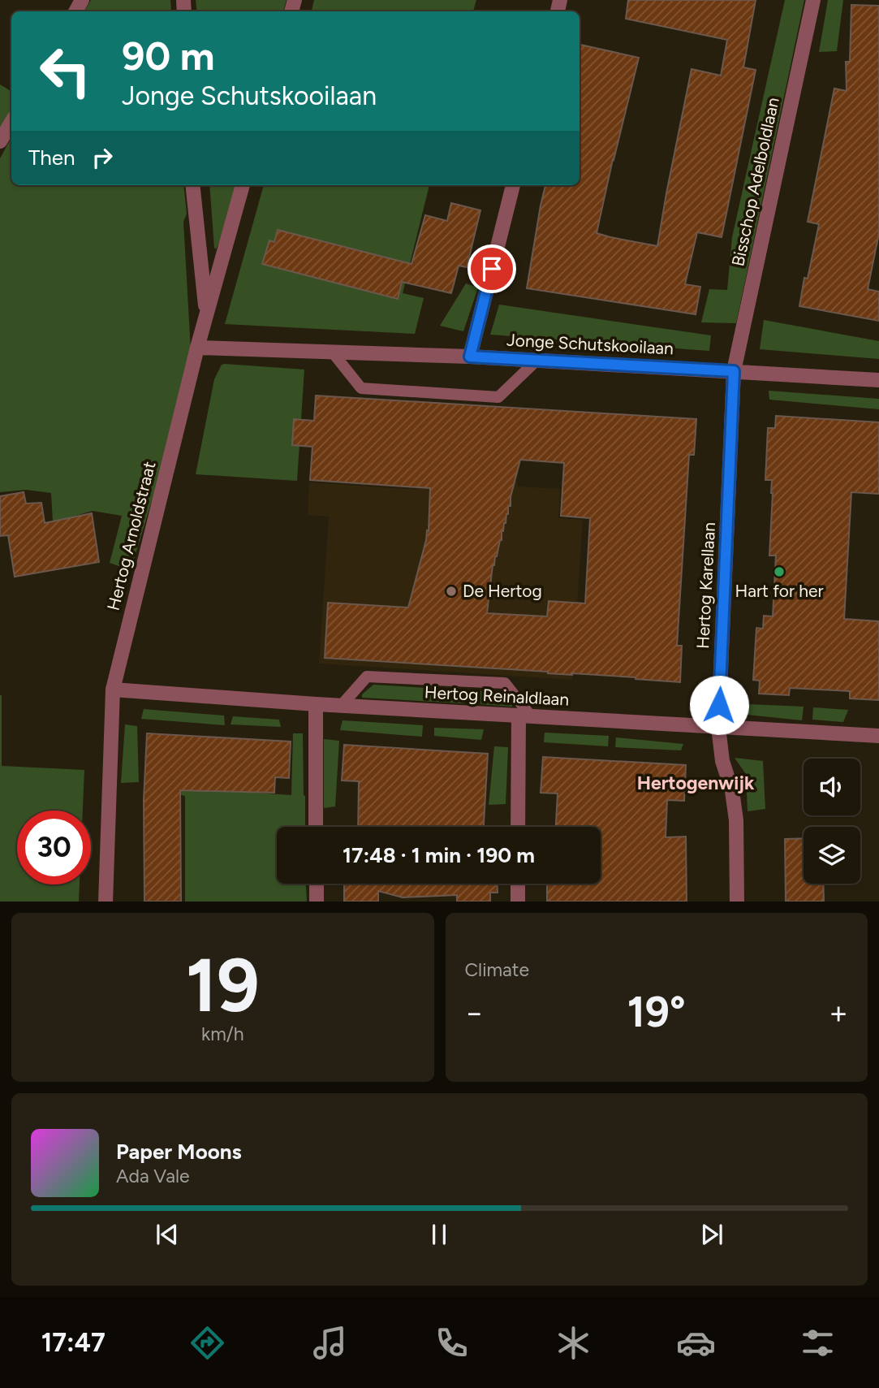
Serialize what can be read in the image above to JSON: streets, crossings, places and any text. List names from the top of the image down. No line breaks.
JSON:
{"streets":{"street":["Bisschop Adelboldlaan","Jonge Schutskooilaan","Hertog Arnoldstraat","Hertog Karellaan","Hertog Reinaldlaan"]},"crossings":[["Bisschop Adelboldlaan","Jonge Schutskooilaan"],["Bisschop Adelboldlaan","Hertog Karellaan"],["Jonge Schutskooilaan","Hertog Arnoldstraat"],["Jonge Schutskooilaan","Hertog Karellaan"],["Hertog Arnoldstraat","Hertog Reinaldlaan"],["Hertog Karellaan","Hertog Reinaldlaan"]],"districts":["Hertogenwijk"],"places":["Hart for her","De Hertog"],"page":{"turn":["90 m","Jonge Schutskooilaan"],"then":"Then","limit":"30","trip":"17:48 · 1 min · 190 m","tile":[["19","km/h"],"Climate"],"heat":["−","19°","+"],"song":["Paper Moons","Ada Vale"],"tabs":"17:47"}}
